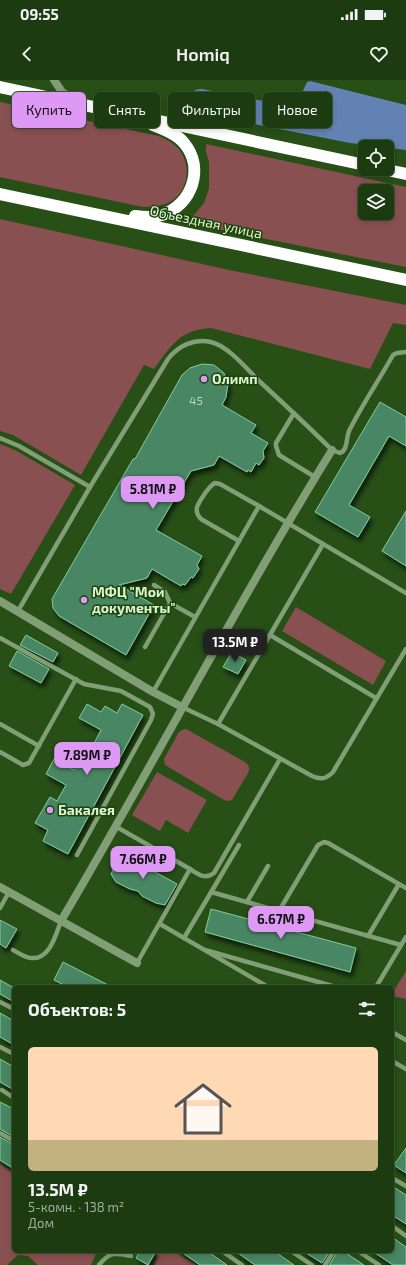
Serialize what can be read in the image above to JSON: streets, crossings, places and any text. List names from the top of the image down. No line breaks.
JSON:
{"streets":{"highway":["Объездная улица"]},"places":["Олимп","МФЦ \"Мои документы\"","Бакалея"],"house_numbers":["45"],"page":{"status":"09:55","header":"Homiq","chip":["Купить","Снять","Фильтры","Новое"],"price":["5.81M ₽","13.5M ₽","7.89M ₽","7.66M ₽","6.67M ₽"],"heading":"Объектов: 5","list":[{"name":"13.5M ₽","note":"5-комн. · 138 m² · Дом"}]}}
